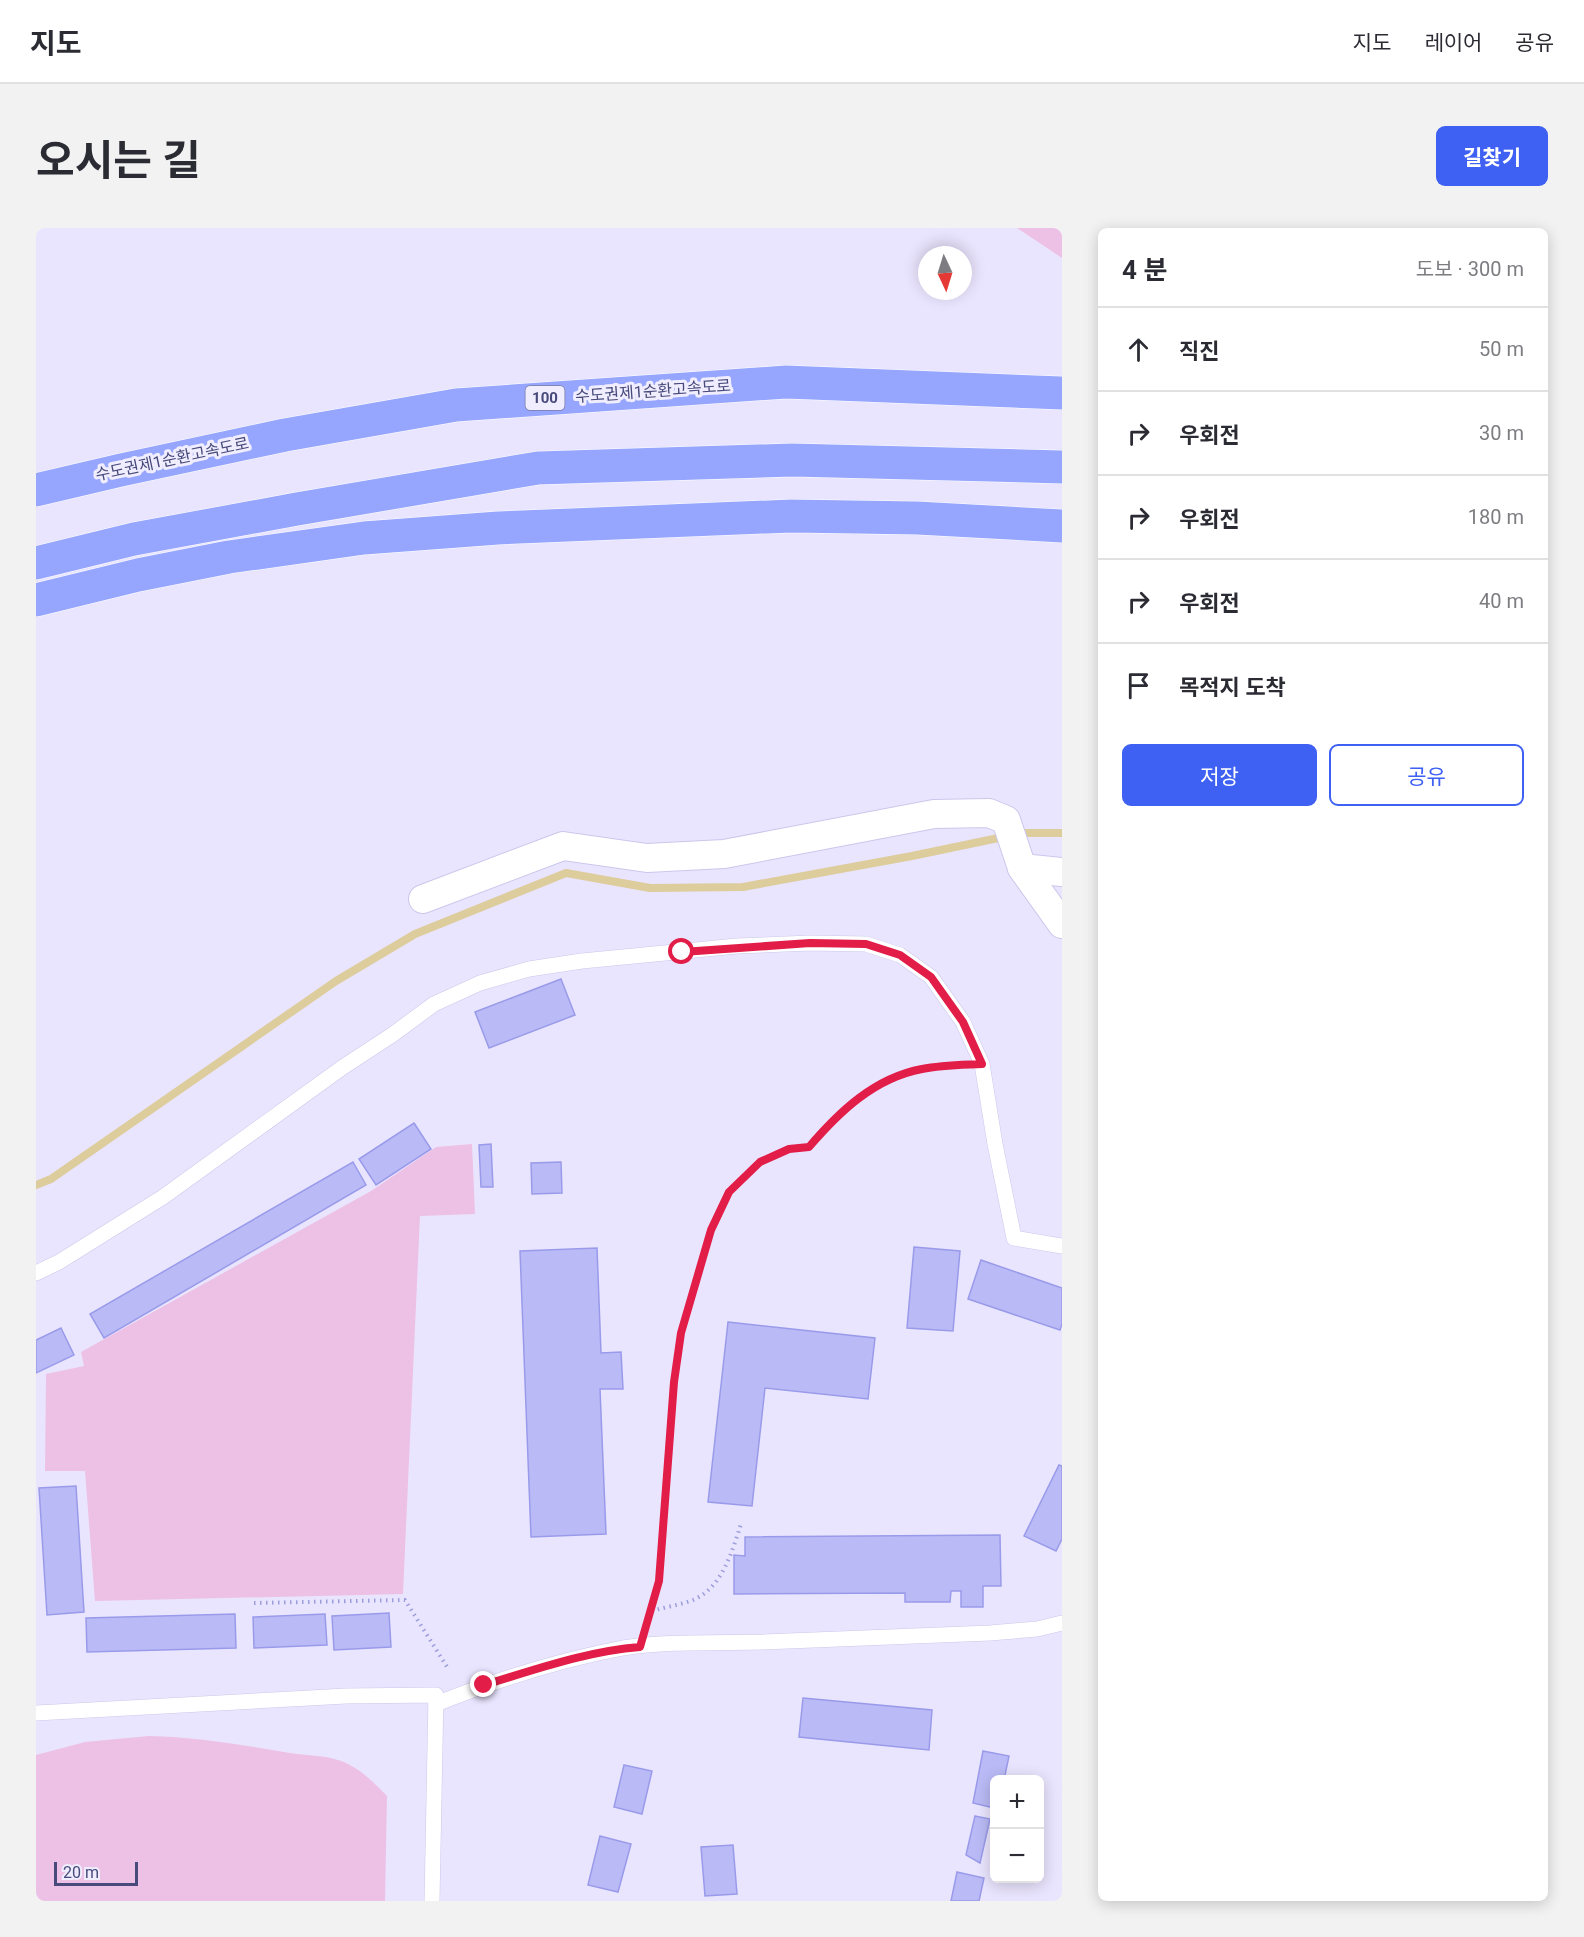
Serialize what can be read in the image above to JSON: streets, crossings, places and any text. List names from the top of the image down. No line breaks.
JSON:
{"streets":{"highway":["수도권제1순환고속도로","100"]},"scale_bar":"20 m","north":"bottom","page":{"header":"지도","nav":["지도","레이어","공유"],"title":"오시는 길","buttons":["길찾기",["저장","공유"]],"heading":["4 분","도보 · 300 m"],"list":[["직진","50 m"],["우회전","30 m"],["우회전","180 m"],["우회전","40 m"],"목적지 도착"],"map_buttons":["+","−"],"scale":"20 m"}}
